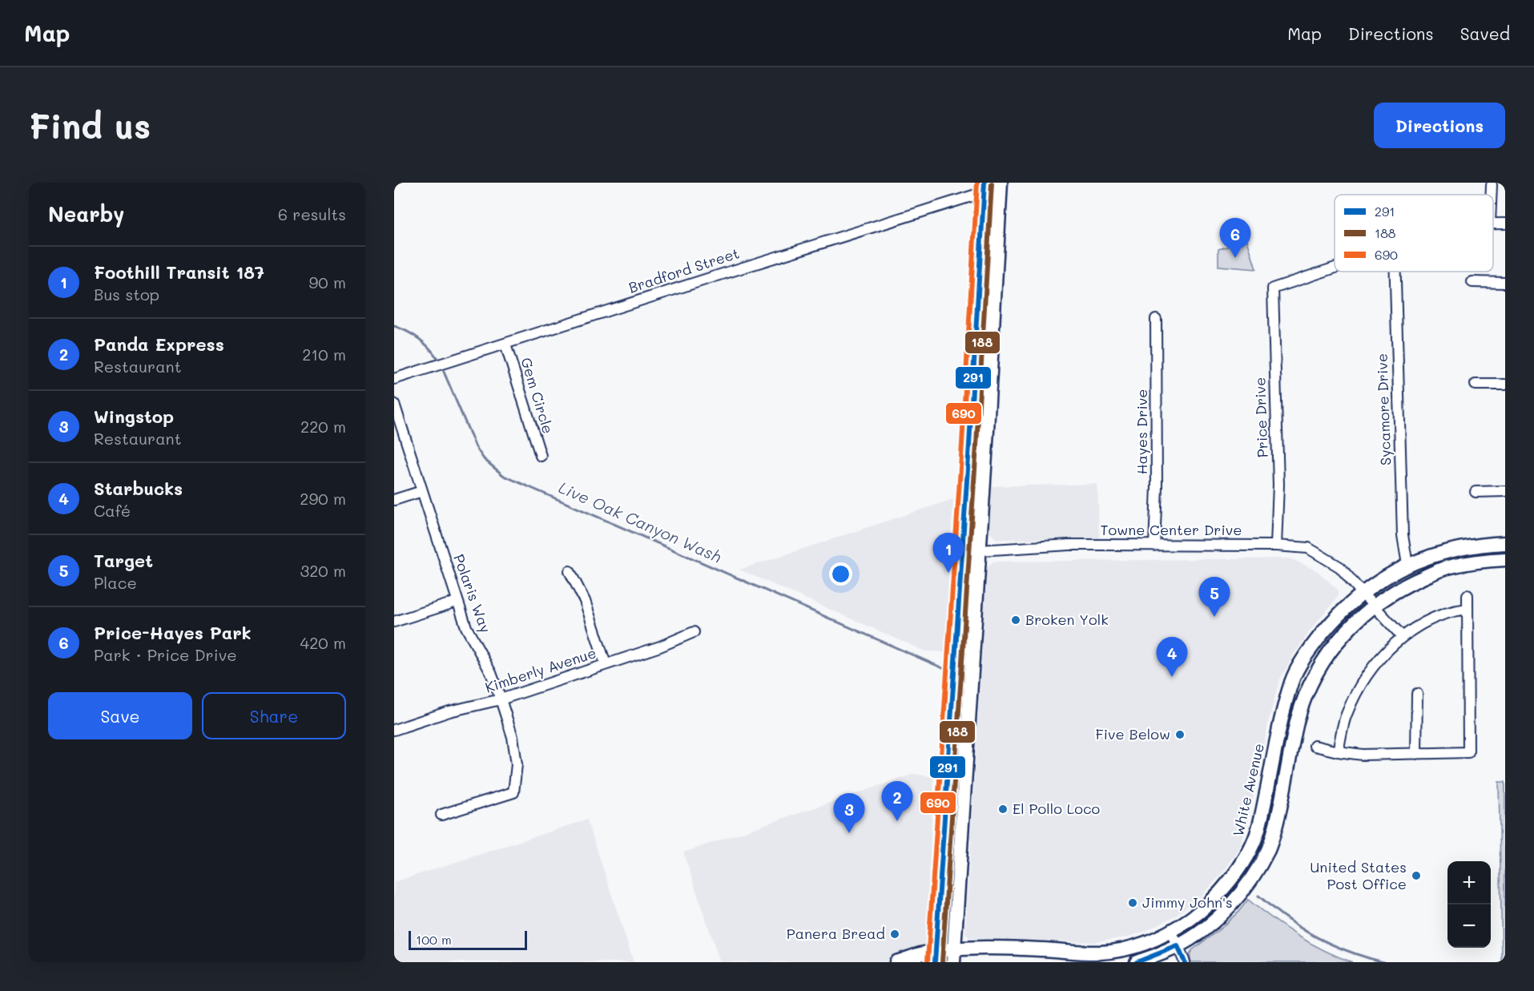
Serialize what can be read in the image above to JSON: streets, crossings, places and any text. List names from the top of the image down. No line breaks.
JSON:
{"streets":{"main road":["White Avenue"],"street":["Bradford Street","Gem Circle","Sycamore Drive","Price Drive","Hayes Drive","Towne Center Drive","Polaris Way","Kimberly Avenue"]},"crossings":[["Bradford Street","Gem Circle"],["Sycamore Drive","White Avenue"],["Price Drive","Towne Center Drive"],["Hayes Drive","Towne Center Drive"],["Towne Center Drive","White Avenue"],["Polaris Way","Kimberly Avenue"]],"water":["Live Oak Canyon Wash"],"places":["Broken Yolk","Five Below","El Pollo Loco","United States Post Office","Jimmy John's","Panera Bread"],"lines":["transit line 291","transit line 690","transit line 188"],"legend":["291","188","690"],"scale_bar":"100 m","page":{"header":"Map","nav":["Map","Directions","Saved"],"buttons":["Directions",["Save","Share"]],"title":"Find us","heading":["Nearby","6 results"],"pins":["6","1","5","4","2","3"],"list":[{"mark":"1","name":"Foothill Transit 187","note":"Bus stop","value":"90 m"},{"mark":"2","name":"Panda Express","note":"Restaurant","value":"210 m"},{"mark":"3","name":"Wingstop","note":"Restaurant","value":"220 m"},{"mark":"4","name":"Starbucks","note":"Café","value":"290 m"},{"mark":"5","name":"Target","note":"Place","value":"320 m"},{"mark":"6","name":"Price-Hayes Park","note":"Park · Price Drive","value":"420 m"}],"map_buttons":["+","−"],"scale":"100 m"}}
